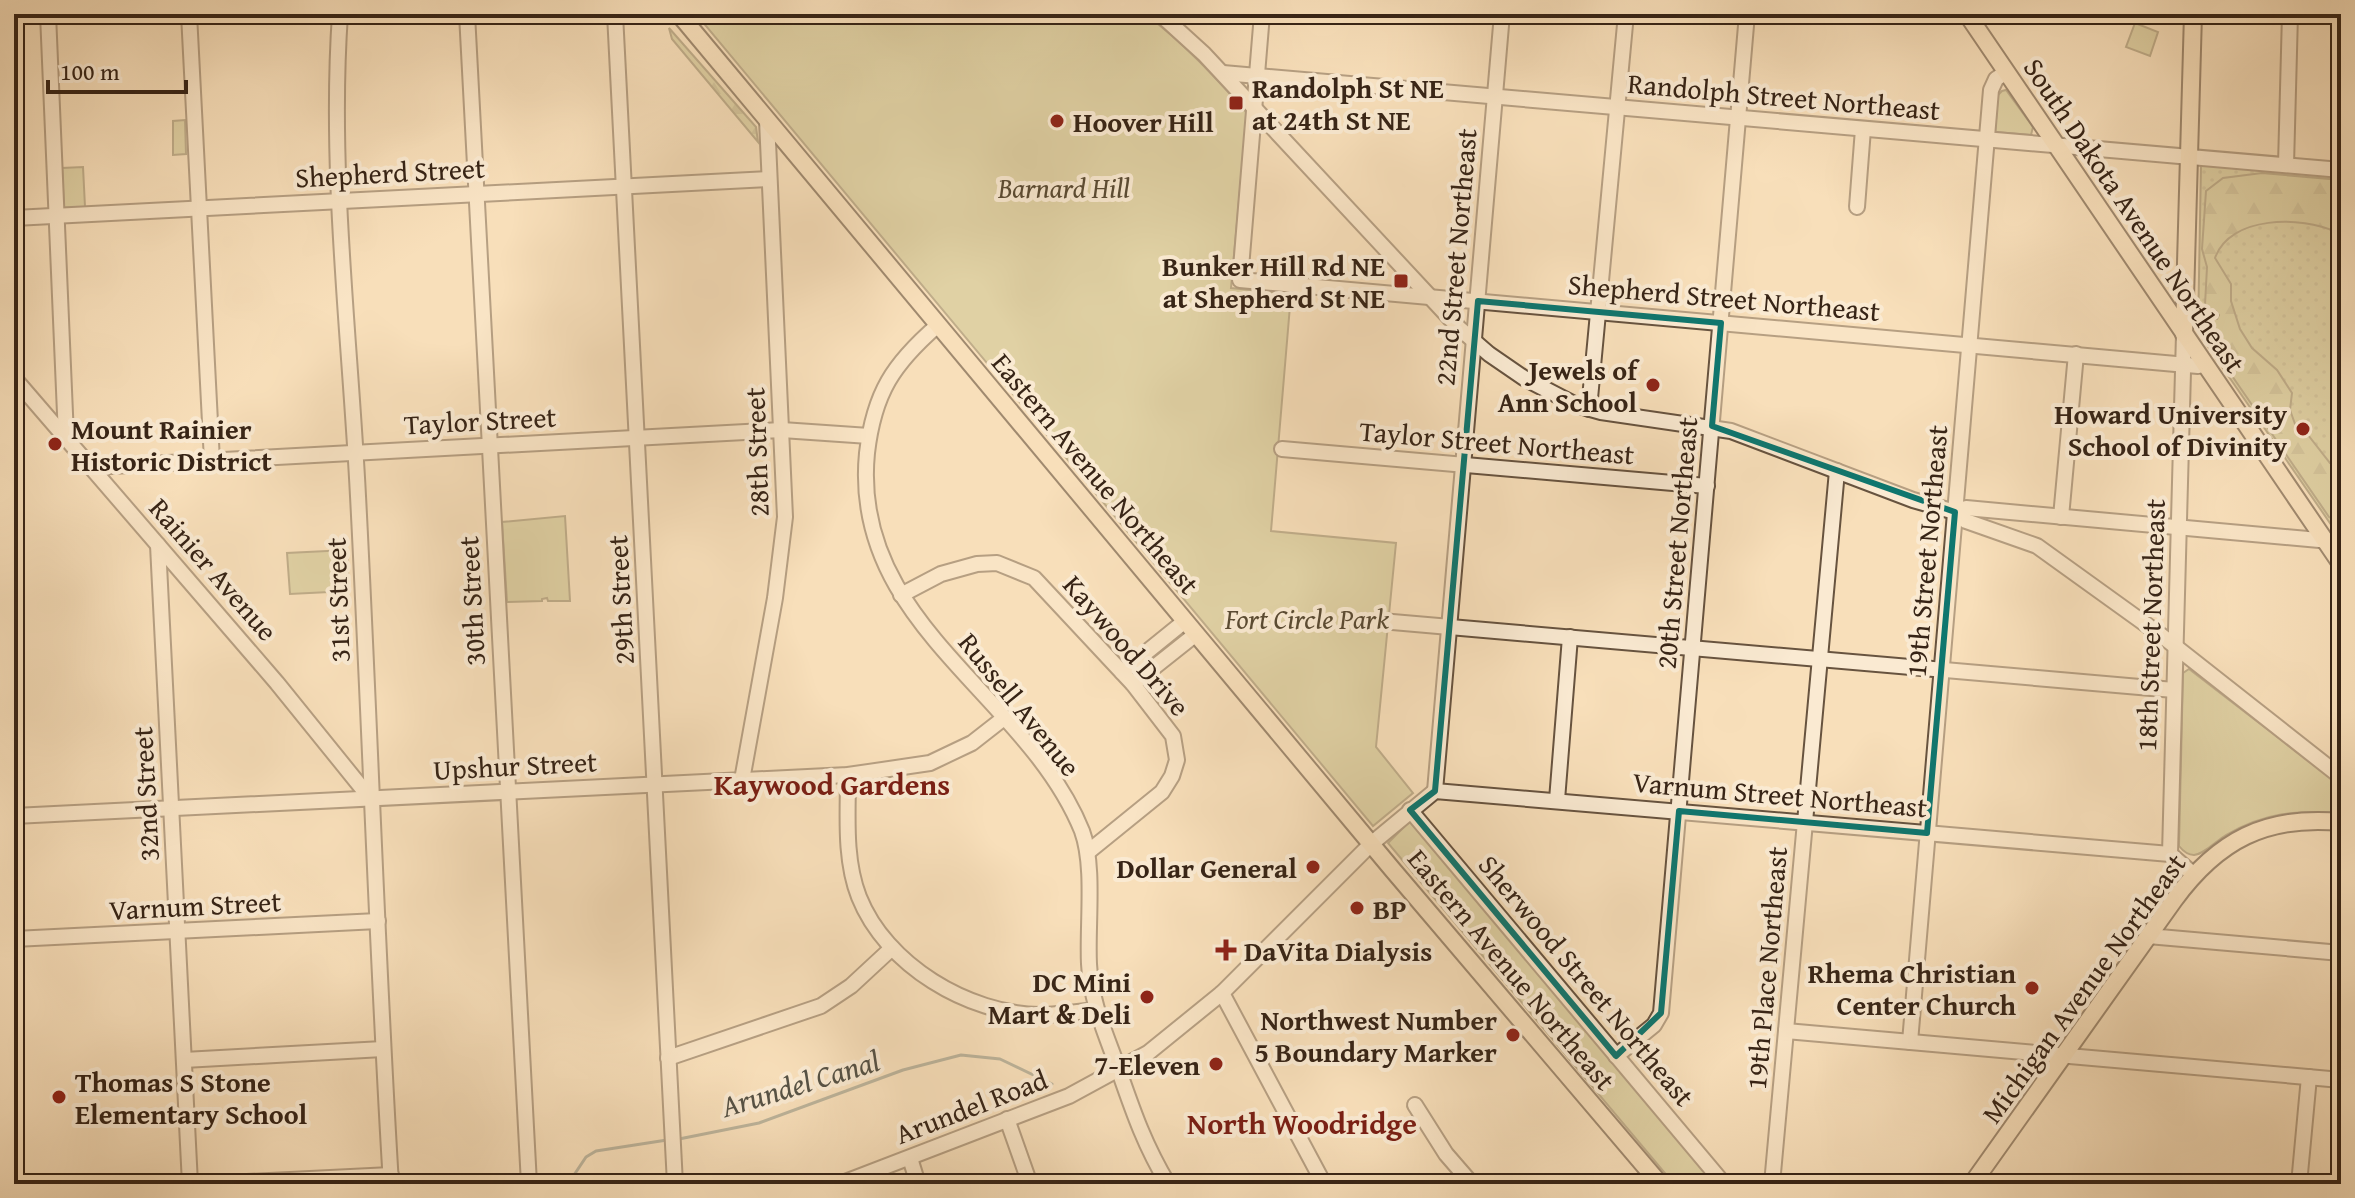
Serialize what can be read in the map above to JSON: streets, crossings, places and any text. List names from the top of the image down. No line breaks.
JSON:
{"streets":{"main road":["South Dakota Avenue Northeast","Eastern Avenue Northeast","18th Street Northeast","Michigan Avenue Northeast"],"street":["Randolph Street Northeast","Shepherd Street","22nd Street Northeast","Shepherd Street Northeast","Taylor Street","Taylor Street Northeast","28th Street","20th Street Northeast","19th Street Northeast","Rainier Avenue","31st Street","29th Street","30th Street","Kaywood Drive","Russell Avenue","Upshur Street","32nd Street","Varnum Street Northeast","Varnum Street","19th Place Northeast","Sherwood Street Northeast","Arundel Road"]},"crossings":[["Randolph Street Northeast","South Dakota Avenue Northeast"],["Randolph Street Northeast","22nd Street Northeast"],["Randolph Street Northeast","20th Street Northeast"],["Randolph Street Northeast","19th Street Northeast"],["Randolph Street Northeast","18th Street Northeast"],["Shepherd Street","28th Street"],["Shepherd Street","31st Street"],["Shepherd Street","29th Street"],["Shepherd Street","30th Street"],["South Dakota Avenue Northeast","Shepherd Street Northeast"],["South Dakota Avenue Northeast","19th Street Northeast"],["South Dakota Avenue Northeast","18th Street Northeast"],["22nd Street Northeast","Shepherd Street Northeast"],["22nd Street Northeast","Taylor Street Northeast"],["22nd Street Northeast","Varnum Street Northeast"],["Shepherd Street Northeast","20th Street Northeast"],["Shepherd Street Northeast","19th Street Northeast"],["Shepherd Street Northeast","18th Street Northeast"],["Taylor Street","28th Street"],["Taylor Street","Rainier Avenue"],["Taylor Street","31st Street"],["Taylor Street","29th Street"],["Taylor Street","30th Street"],["Taylor Street","Russell Avenue"],["Taylor Street Northeast","20th Street Northeast"],["28th Street","Eastern Avenue Northeast"],["28th Street","Upshur Street"],["Eastern Avenue Northeast","Russell Avenue"],["20th Street Northeast","Varnum Street Northeast"],["20th Street Northeast","Sherwood Street Northeast"],["19th Street Northeast","Varnum Street Northeast"],["Rainier Avenue","31st Street"],["Rainier Avenue","Upshur Street"],["Rainier Avenue","32nd Street"],["31st Street","Upshur Street"],["31st Street","Varnum Street"],["29th Street","Upshur Street"],["30th Street","Upshur Street"],["18th Street Northeast","Varnum Street Northeast"],["Kaywood Drive","Russell Avenue"],["Russell Avenue","Upshur Street"],["Russell Avenue","Arundel Road"],["Upshur Street","32nd Street"],["32nd Street","Varnum Street"],["Varnum Street Northeast","19th Place Northeast"]],"districts":["Kaywood Gardens","North Woodridge"],"water":["Arundel Canal"],"parks":["Barnard Hill","Fort Circle Park"],"places":{"transit":["Randolph St NE at 24th St NE","Bunker Hill Rd NE at Shepherd St NE"],"other":["Hoover Hill","Jewels of Ann School","Howard University School of Divinity","Mount Rainier Historic District","Dollar General","BP","Rhema Christian Center Church","DC Mini Mart & Deli","Northwest Number 5 Boundary Marker","7-Eleven","Thomas S Stone Elementary School"],"health":["DaVita Dialysis"]},"scale_bar":"100 m"}
